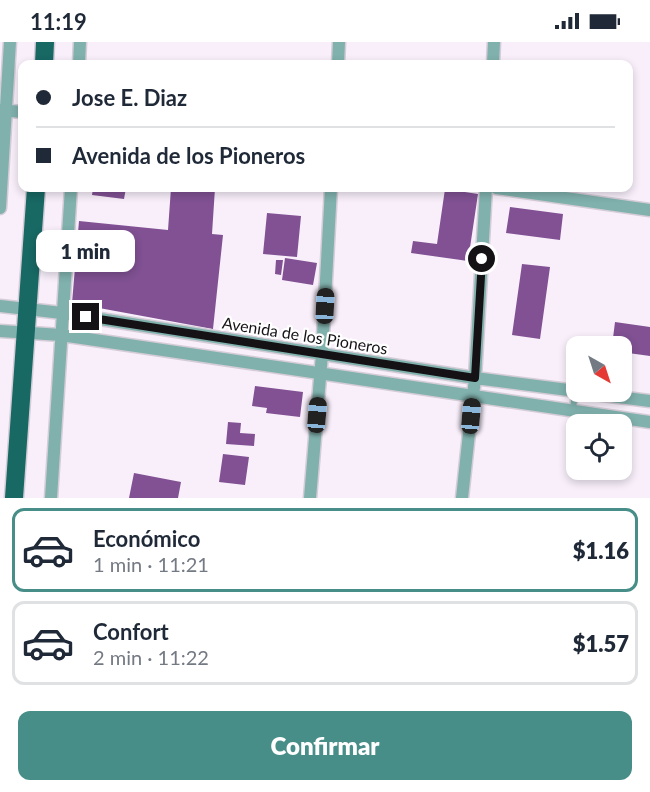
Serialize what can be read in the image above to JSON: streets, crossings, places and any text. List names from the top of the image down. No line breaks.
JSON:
{"streets":{"street":["Avenida de los Pioneros"]},"north":"bottom right","page":{"status":"11:19","banner":["Jose E. Diaz","Avenida de los Pioneros"],"bubble":"1 min","list":[{"name":"Económico","note":"1 min · 11:21","value":"$1.16"},{"name":"Confort","note":"2 min · 11:22","value":"$1.57"}],"buttons":"Confirmar"}}
